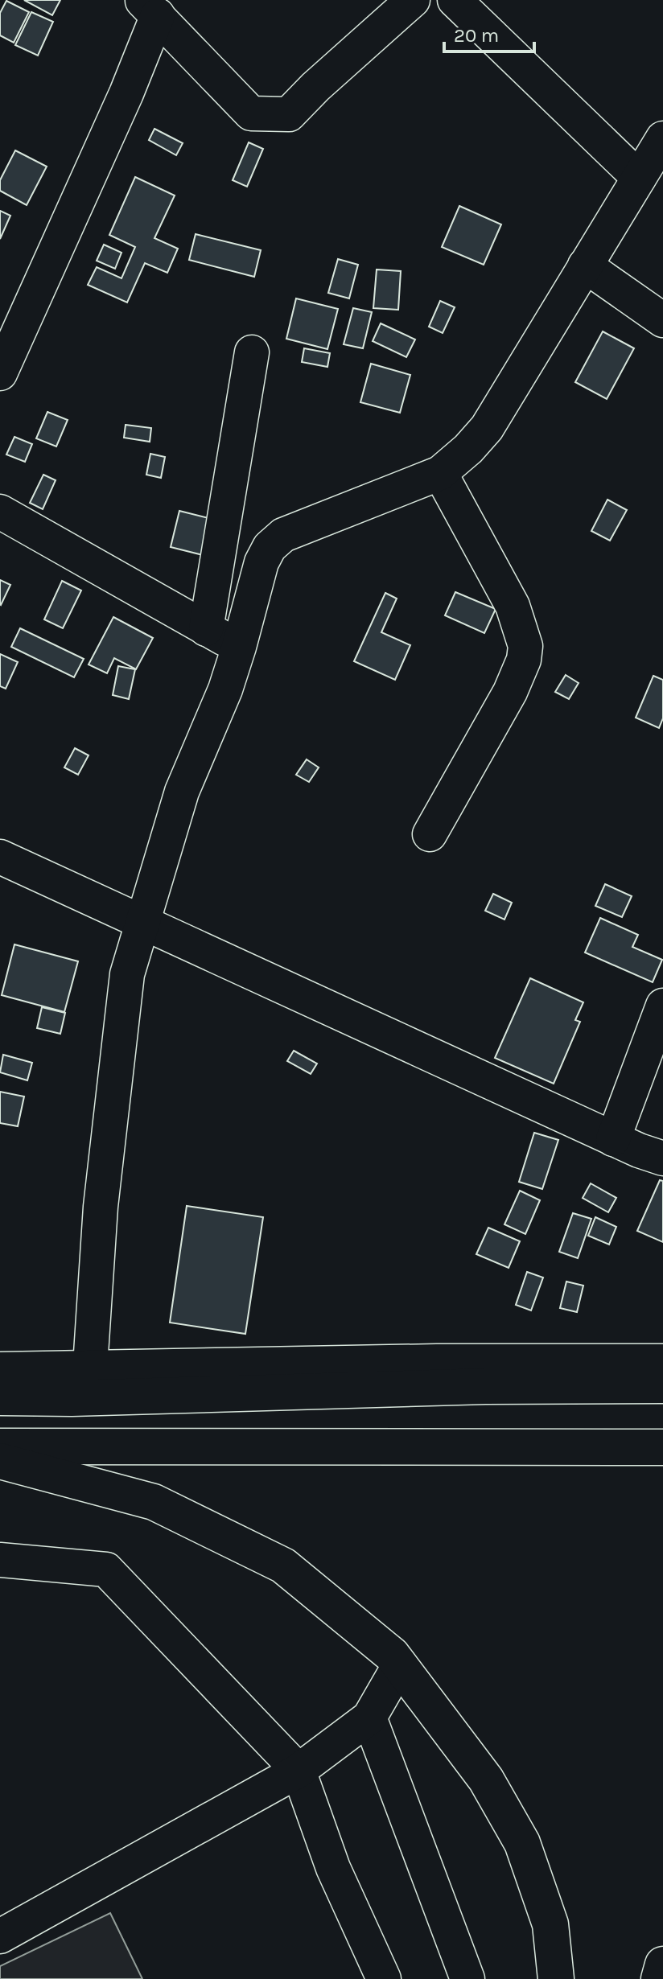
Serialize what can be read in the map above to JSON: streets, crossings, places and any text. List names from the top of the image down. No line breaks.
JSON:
{"scale_bar":"20 m"}
